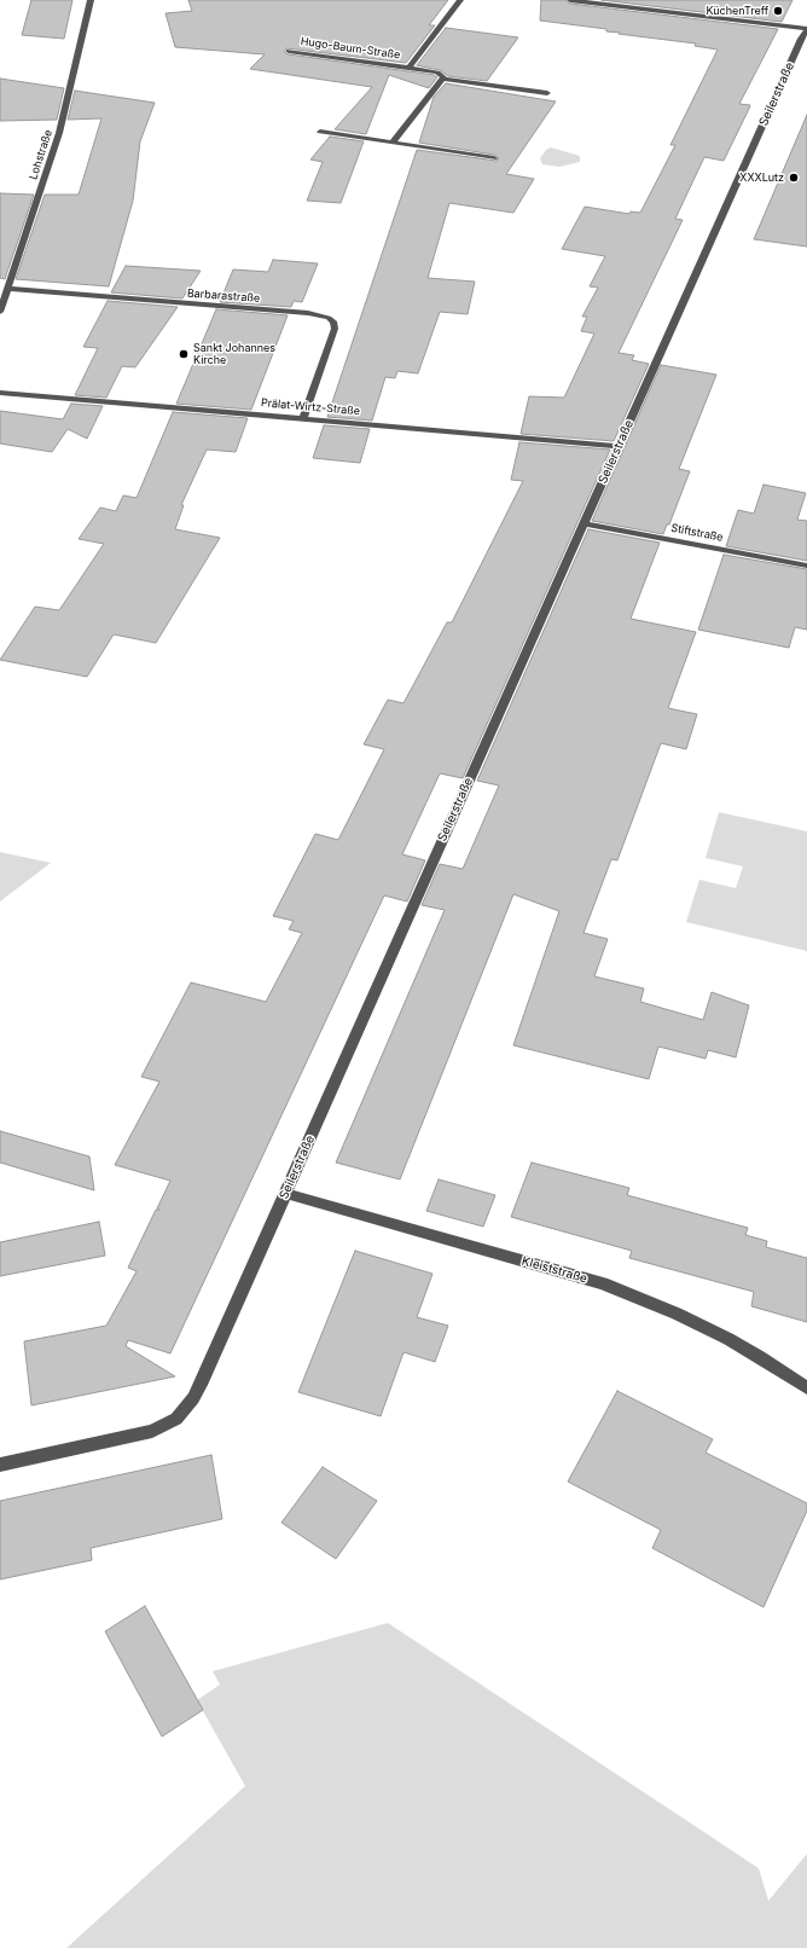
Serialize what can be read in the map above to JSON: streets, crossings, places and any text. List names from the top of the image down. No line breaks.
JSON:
{"streets":{"street":["Hugo-Baum-Straße","Seilerstraße","Lohstraße","Barbarastraße","Prälat-Wirtz-Straße","Stiftstraße","Kleiststraße"]},"crossings":[["Seilerstraße","Prälat-Wirtz-Straße"],["Seilerstraße","Stiftstraße"],["Seilerstraße","Kleiststraße"],["Lohstraße","Barbarastraße"],["Barbarastraße","Prälat-Wirtz-Straße"]],"places":["KüchenTreff","XXXLutz","Sankt Johannes Kirche"]}
